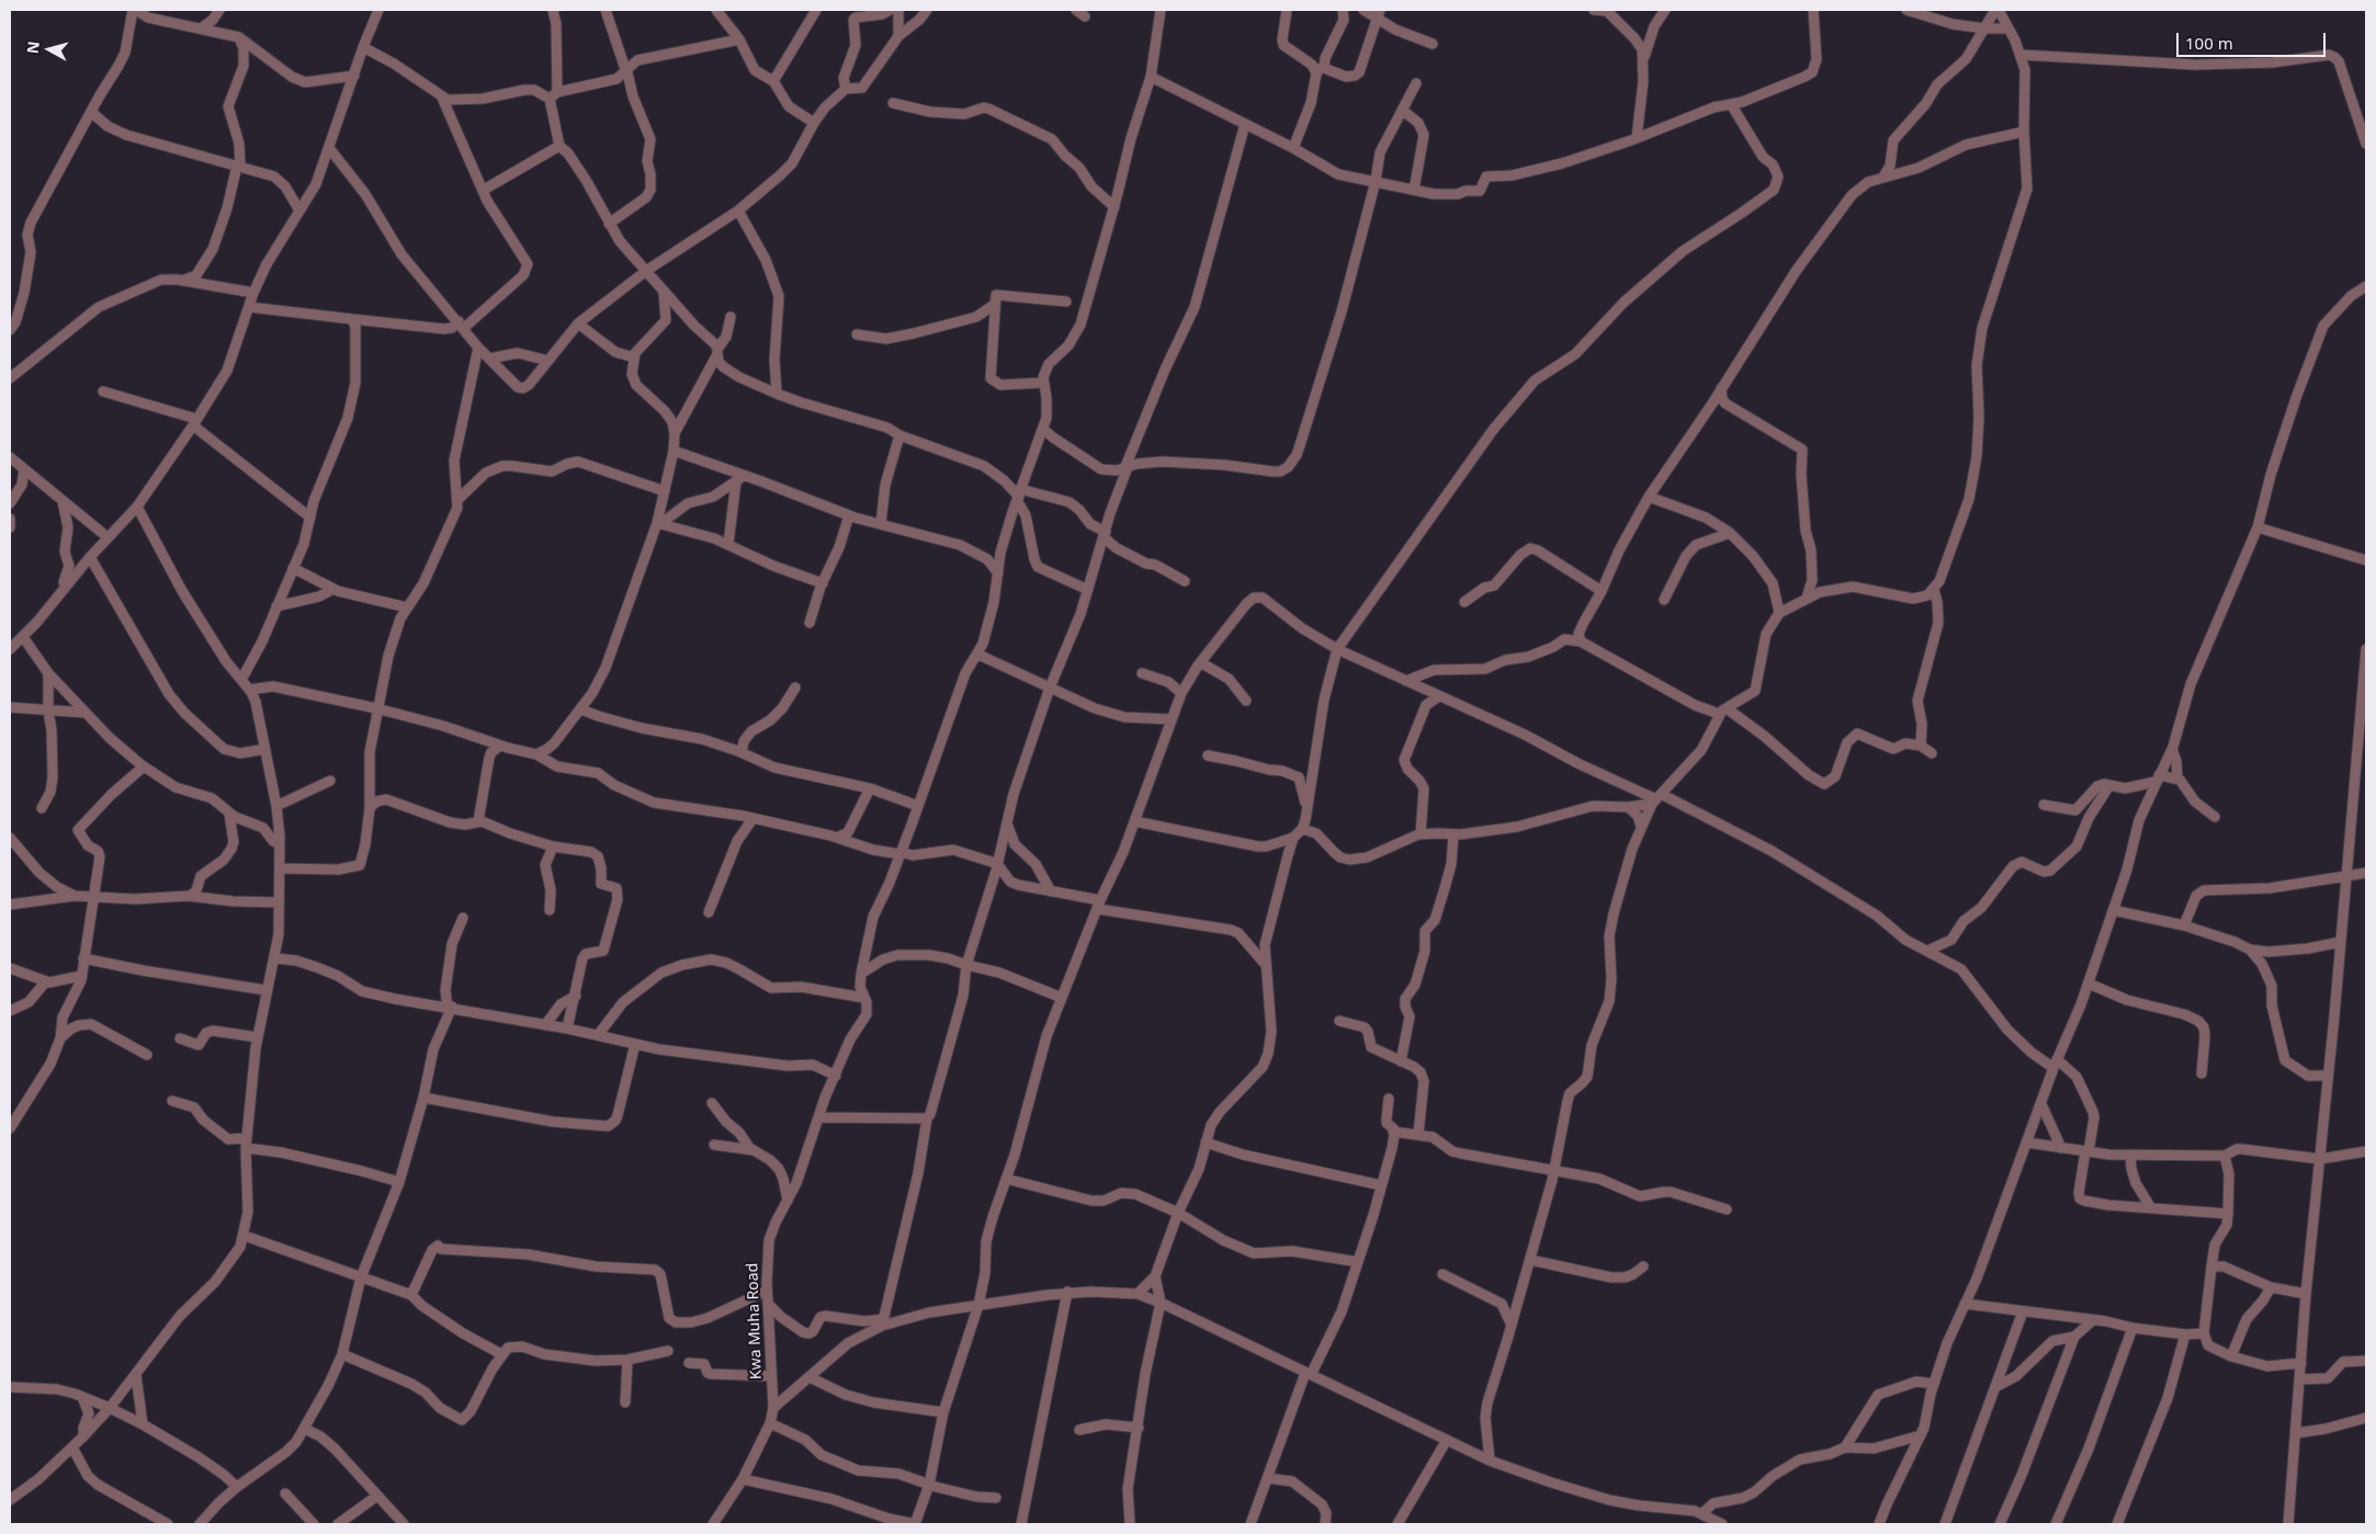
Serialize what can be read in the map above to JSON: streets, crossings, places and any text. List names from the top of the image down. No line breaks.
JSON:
{"streets":{"street":["Kwa Muha Road"]},"scale_bar":"100 m","north":"left"}
